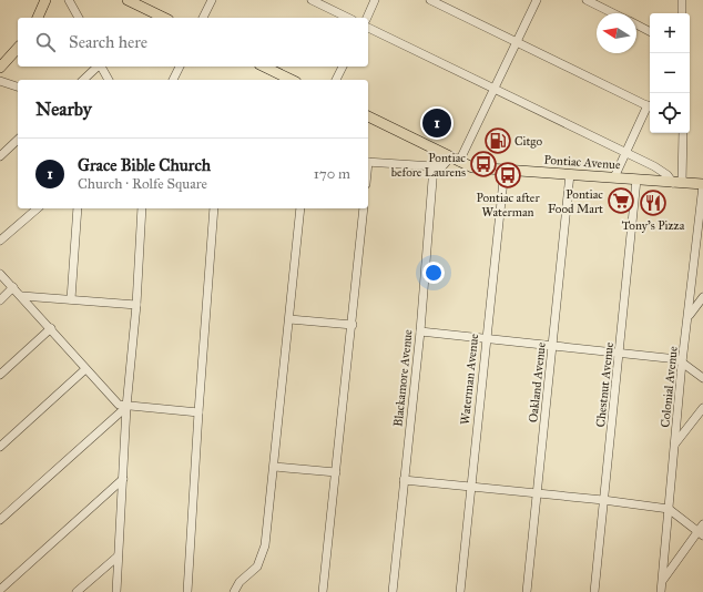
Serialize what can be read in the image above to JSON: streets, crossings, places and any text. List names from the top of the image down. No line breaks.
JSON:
{"streets":{"main road":["Pontiac Avenue"],"street":["Blackamore Avenue","Waterman Avenue","Oakland Avenue","Chestnut Avenue","Colonial Avenue"]},"crossings":[["Pontiac Avenue","Waterman Avenue"],["Pontiac Avenue","Oakland Avenue"],["Pontiac Avenue","Chestnut Avenue"],["Pontiac Avenue","Colonial Avenue"]],"places":{"fuel station":["Citgo"],"bus stop":["Pontiac before Laurens","Pontiac after Waterman"],"supermarket":["Pontiac Food Mart"],"restaurant":["Tony's Pizza"]},"north":"left","page":{"map_buttons":["+","−"],"search":"Search here","heading":"Nearby","pins":"1","list":[{"mark":"1","name":"Grace Bible Church","note":"Church · Rolfe Square","value":"170 m"}]}}
